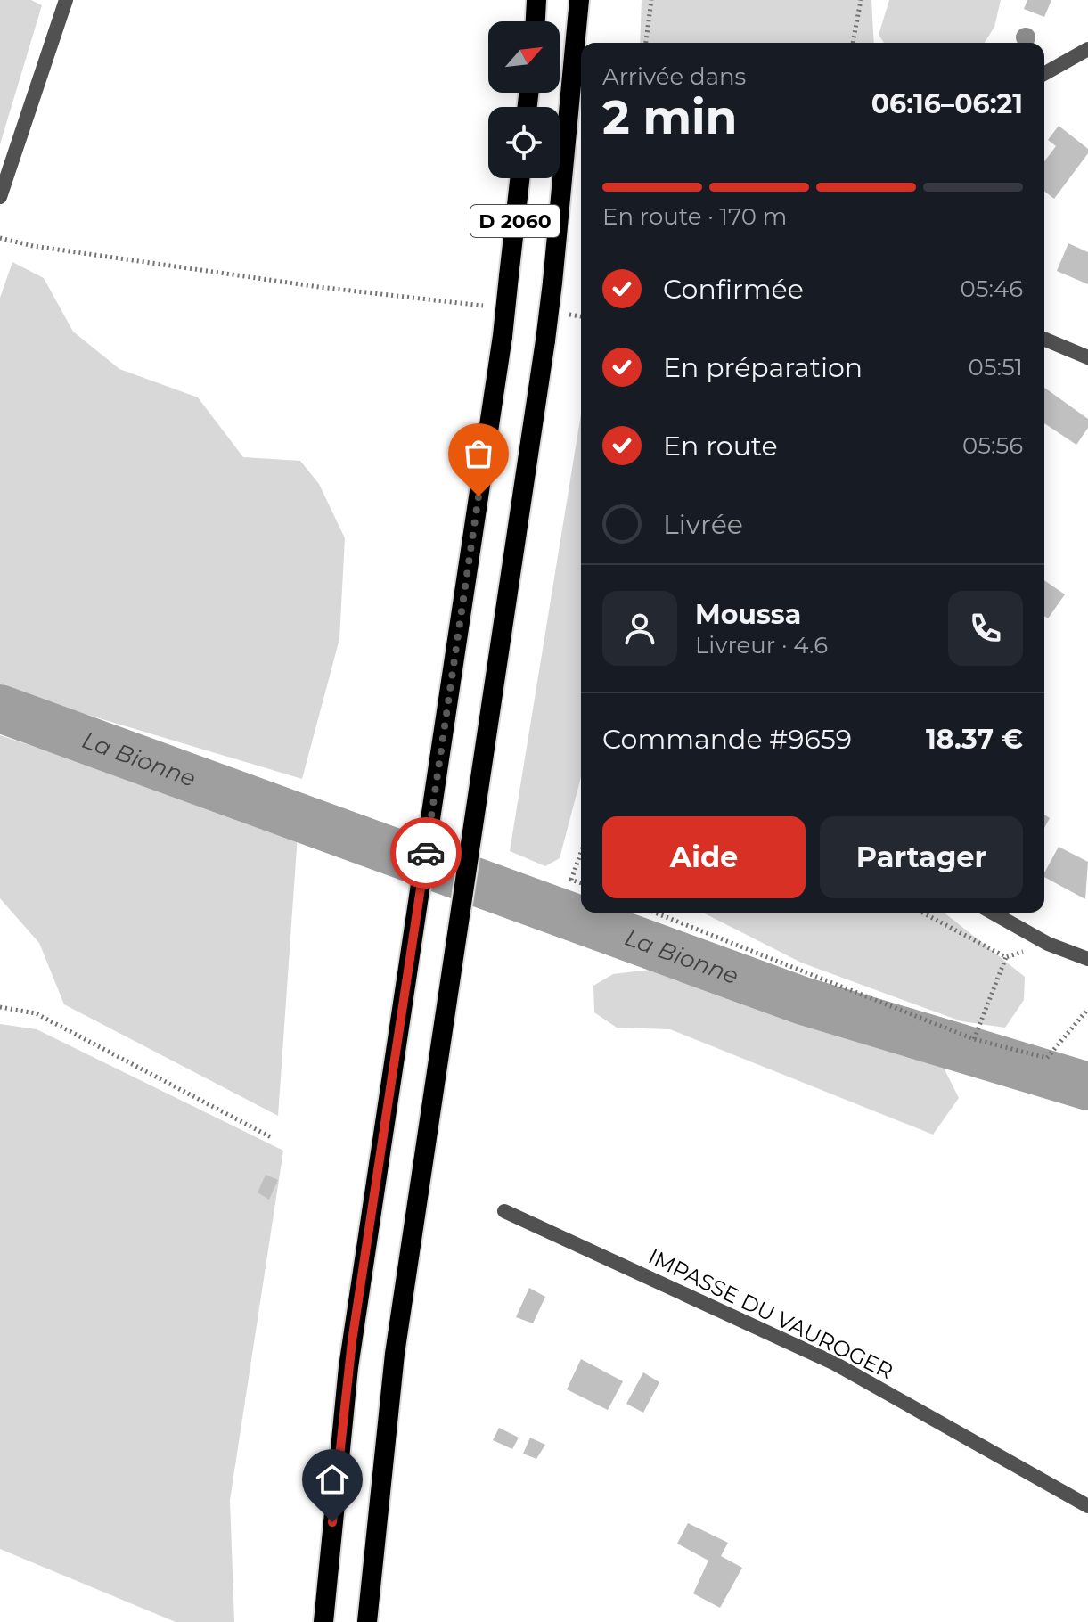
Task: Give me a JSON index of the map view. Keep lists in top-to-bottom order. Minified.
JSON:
{"streets":{"highway":["D 2060"],"street":["IMPASSE DU VAUROGER"]},"water":["La Bionne"],"north":"top right","page":{"heading":["2 min","Arrivée dans","06:16–06:21"],"panel":["Moussa","Livreur · 4.6","Commande #9659","18.37 €"],"bar":"En route · 170 m","list":[["Confirmée","05:46"],["En préparation","05:51"],["En route","05:56"],"Livrée"],"buttons":["Aide","Partager"]}}
